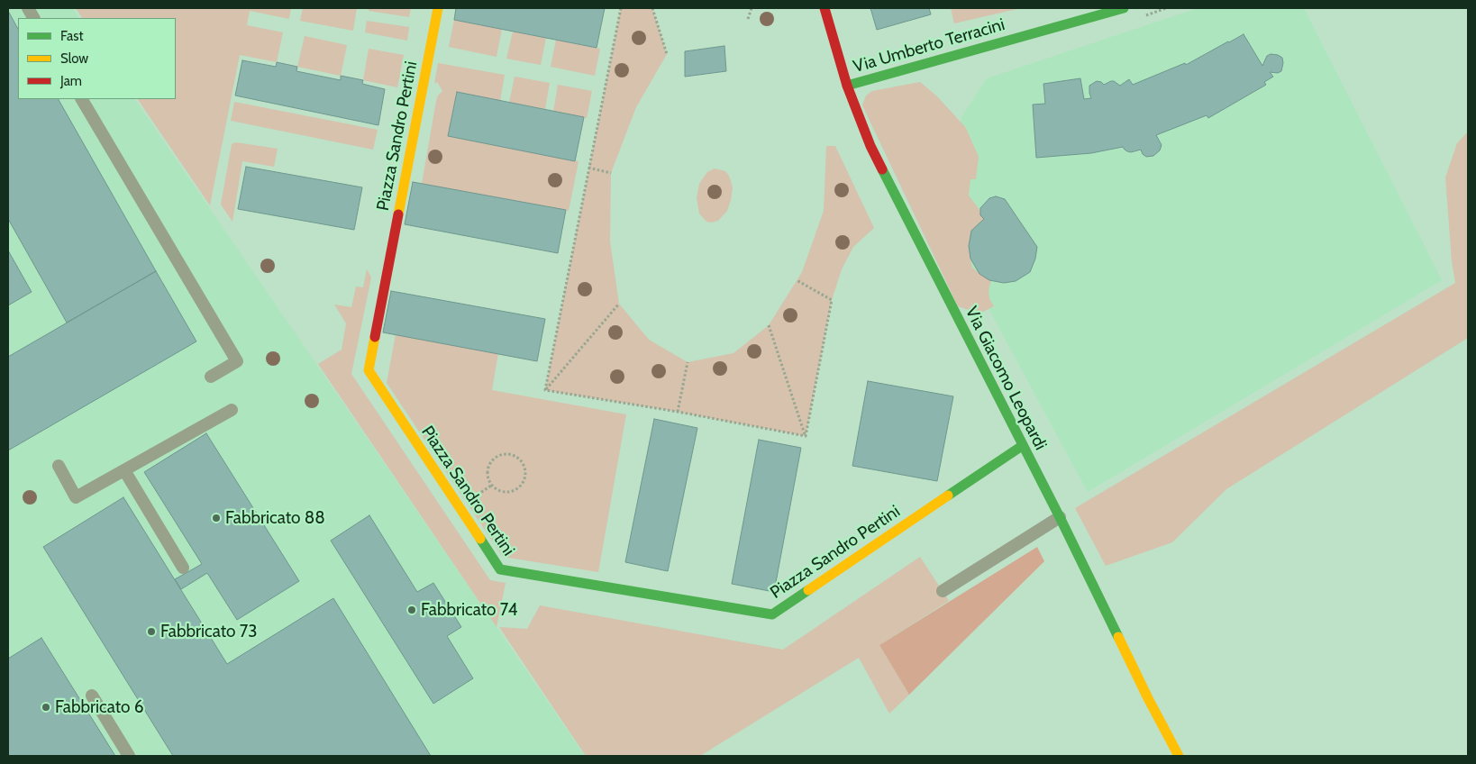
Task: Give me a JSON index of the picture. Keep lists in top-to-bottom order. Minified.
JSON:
{"streets":{"street":["Via Umberto Terracini","Piazza Sandro Pertini","Via Giacomo Leopardi"]},"crossings":[["Via Umberto Terracini","Via Giacomo Leopardi"],["Piazza Sandro Pertini","Via Giacomo Leopardi"]],"places":["Fabbricato 88","Fabbricato 74","Fabbricato 73","Fabbricato 6"],"legend":["Fast","Slow","Jam"]}
